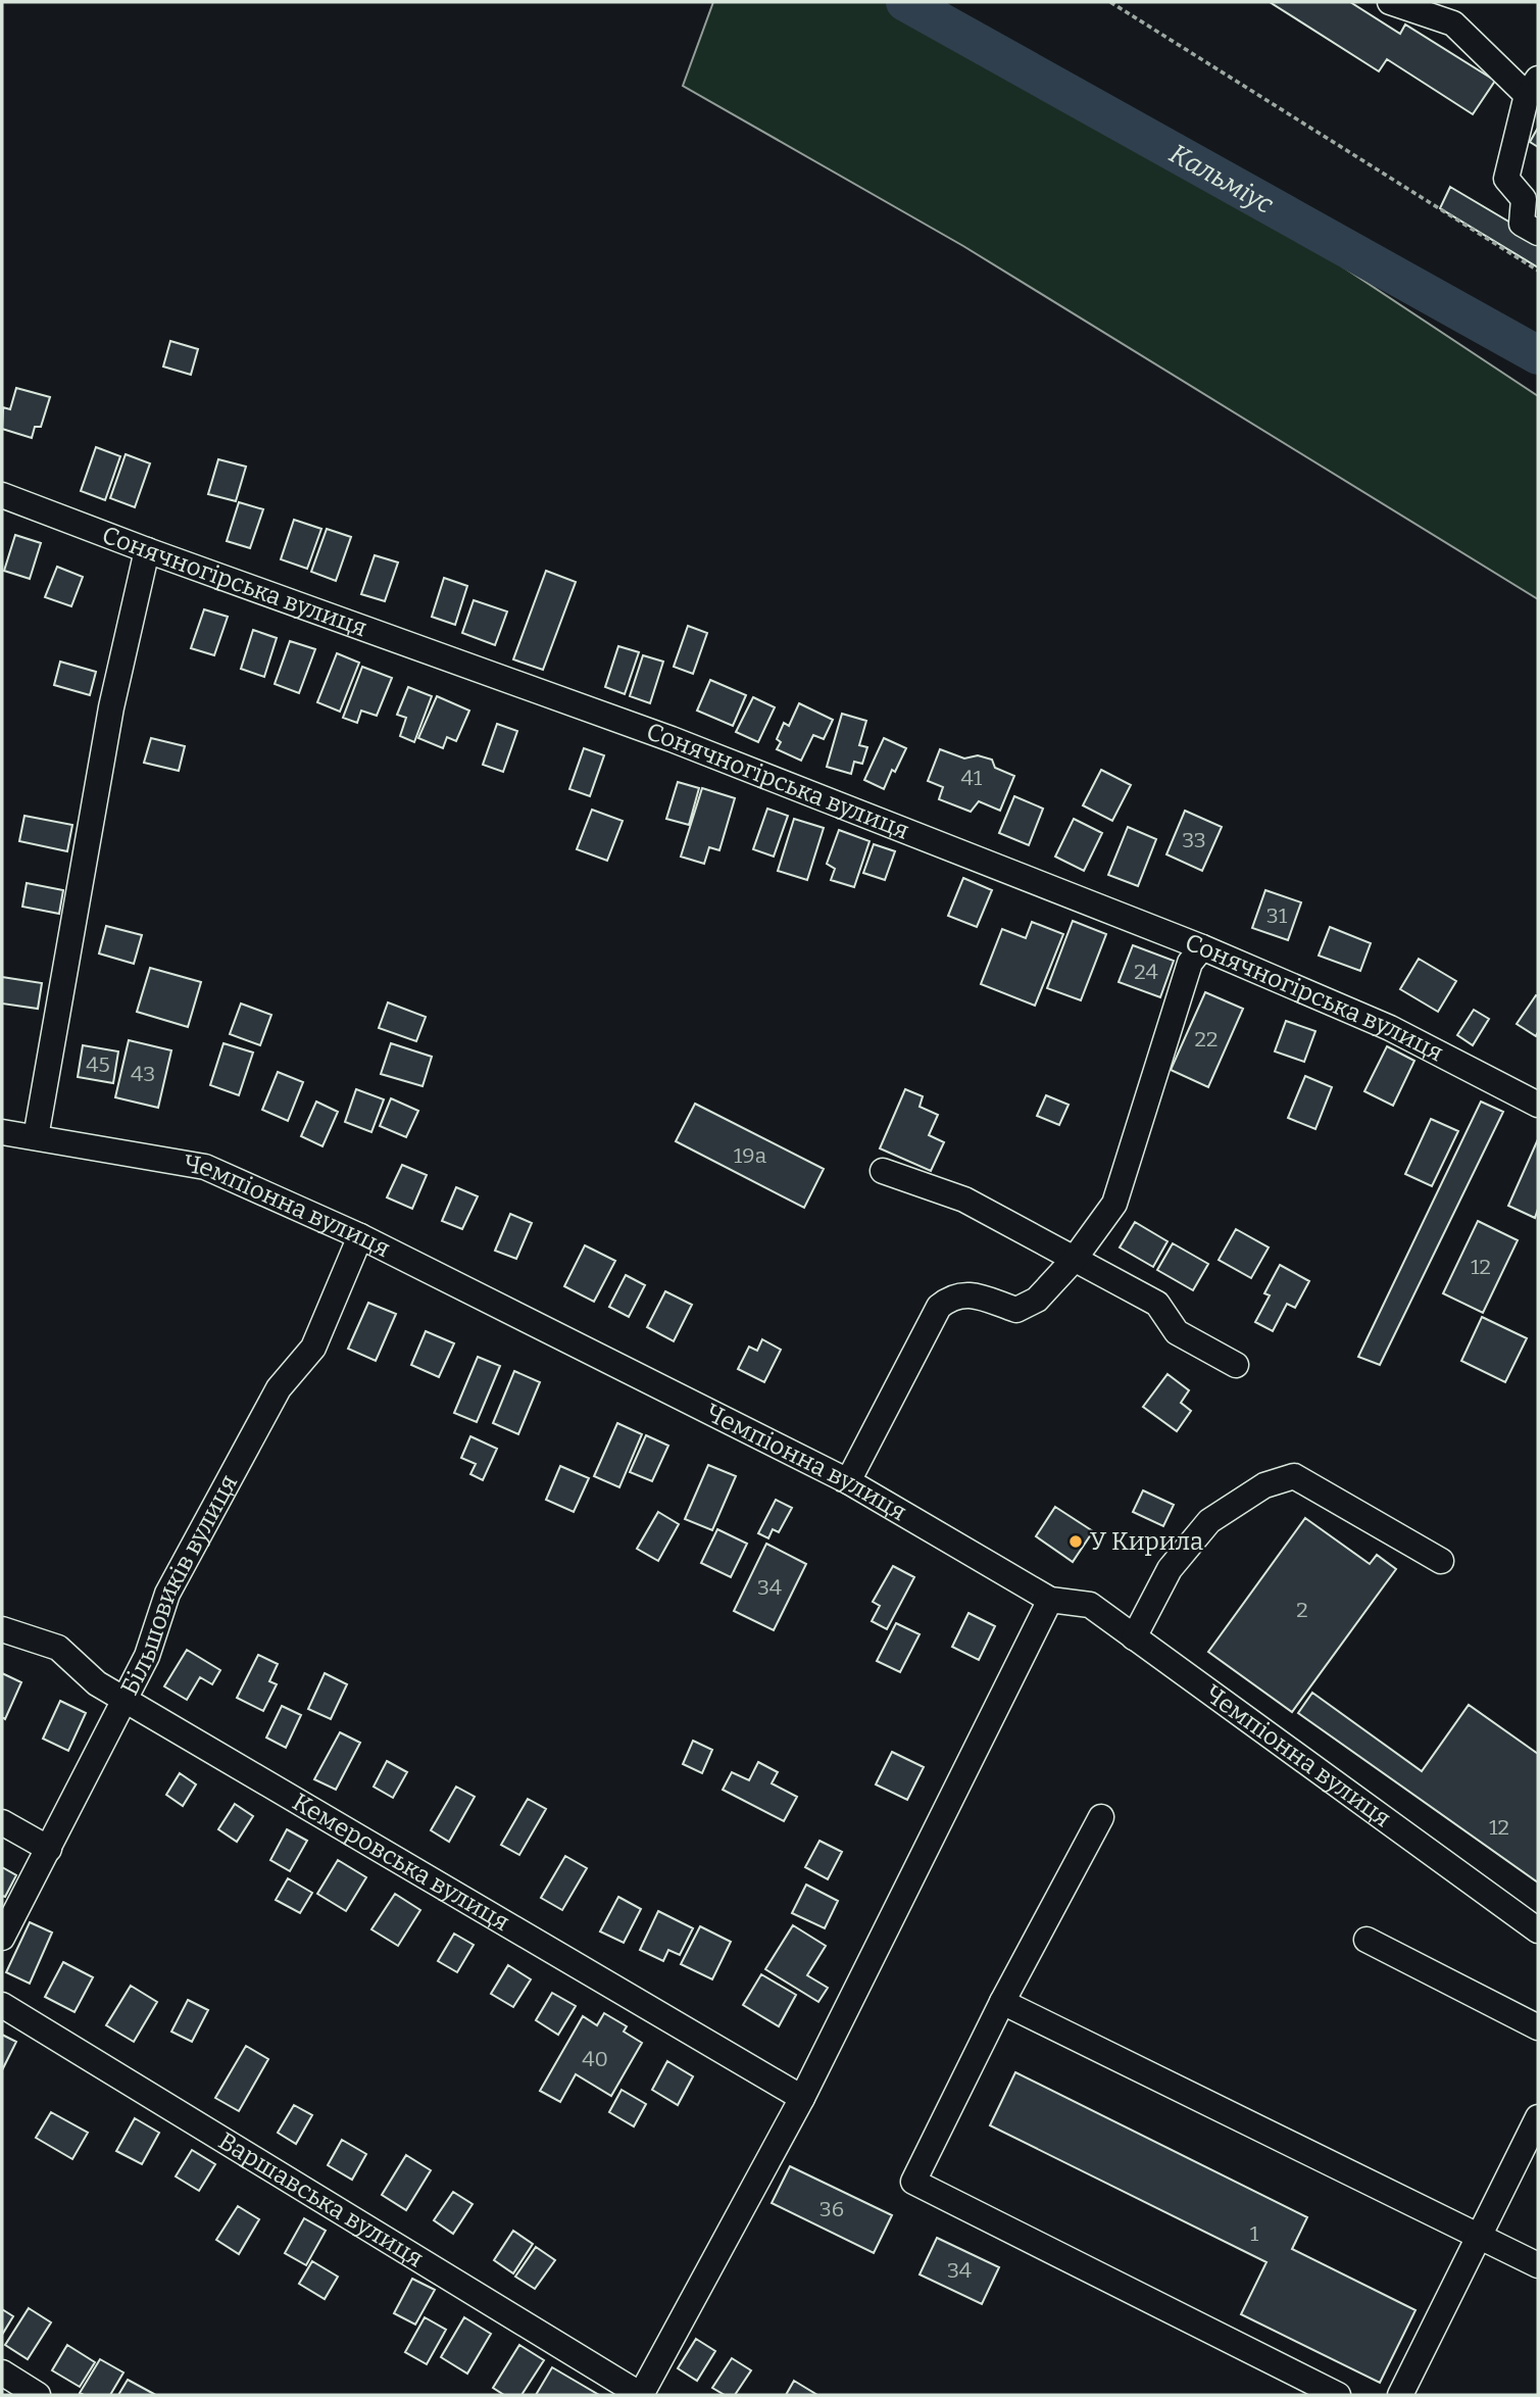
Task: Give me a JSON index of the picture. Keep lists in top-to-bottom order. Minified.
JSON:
{"streets":{"street":["Сонячногірська вулиця","Чемпіонна вулиця","Більшовиків вулиця","Кемеровська вулиця","Варшавська вулиця"]},"crossings":[["Чемпіонна вулиця","Більшовиків вулиця"],["Більшовиків вулиця","Кемеровська вулиця"]],"water":["Кальміус"],"places":["У Кирила"],"house_numbers":["41","33","31","24","22","45","43","19а","12","34","2","12","40","36","1","34"]}
